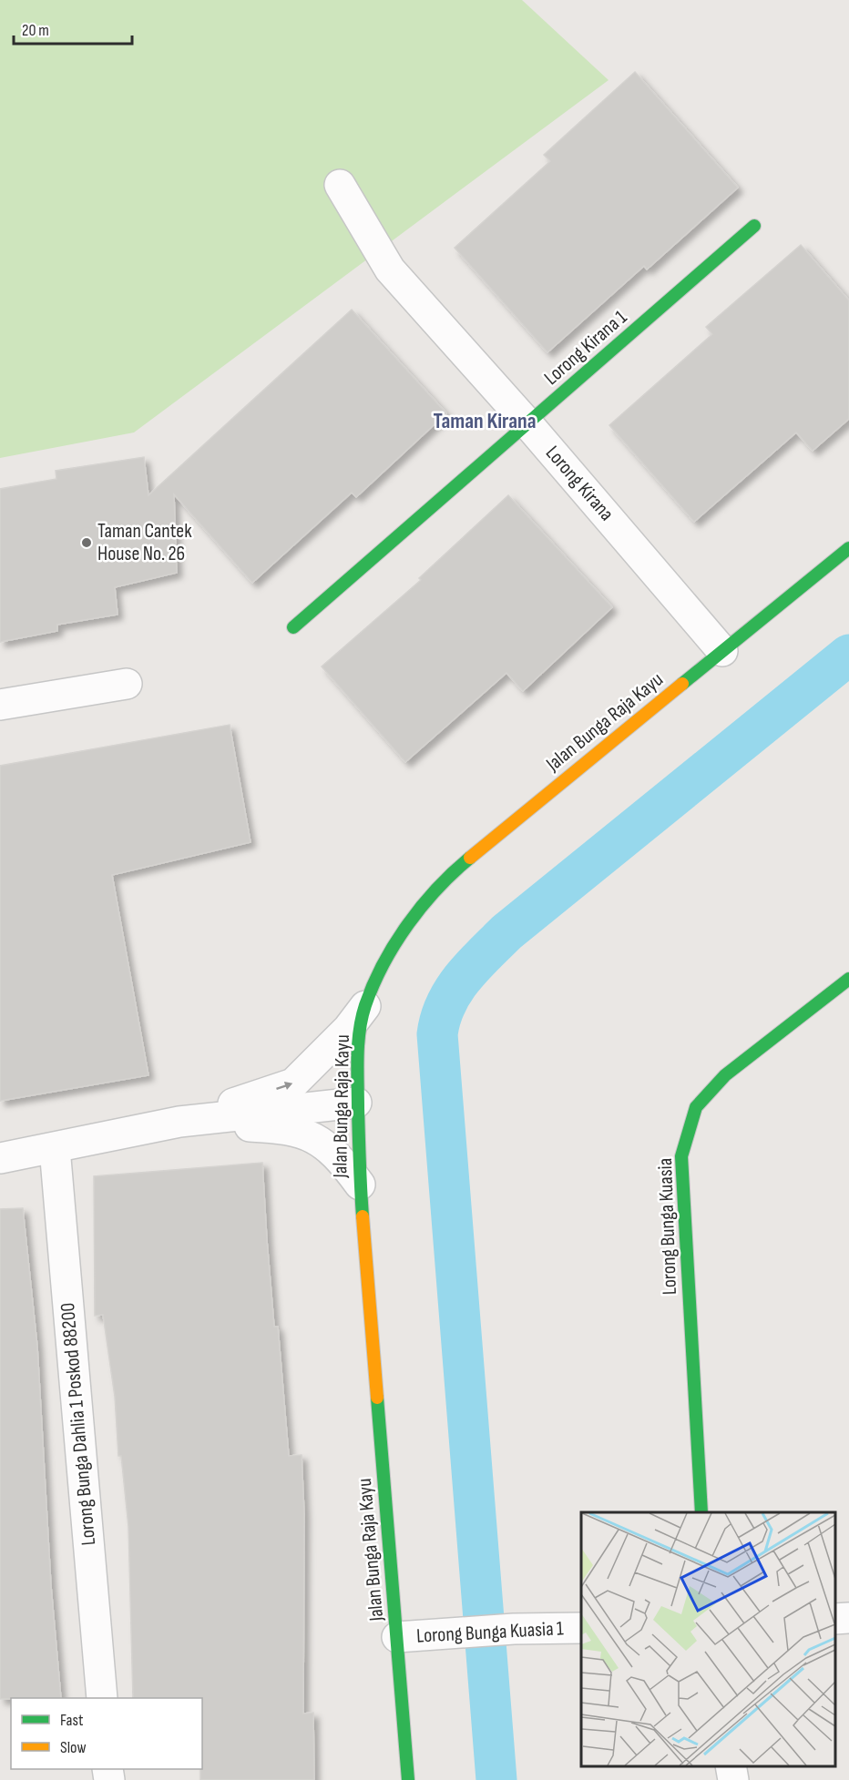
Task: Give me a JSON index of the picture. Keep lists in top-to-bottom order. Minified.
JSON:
{"streets":{"street":["Lorong Kirana 1","Lorong Kirana","Jalan Bunga Raja Kayu","Lorong Bunga Kuasia","Lorong Bunga Dahlia 1 Poskod 88200","Lorong Bunga Kuasia 1"]},"crossings":[["Lorong Kirana 1","Lorong Kirana"],["Lorong Kirana","Jalan Bunga Raja Kayu"],["Jalan Bunga Raja Kayu","Lorong Bunga Kuasia 1"]],"districts":["Taman Kirana"],"places":["Taman Cantek House No. 26"],"legend":["Fast","Slow"],"scale_bar":"20 m"}
